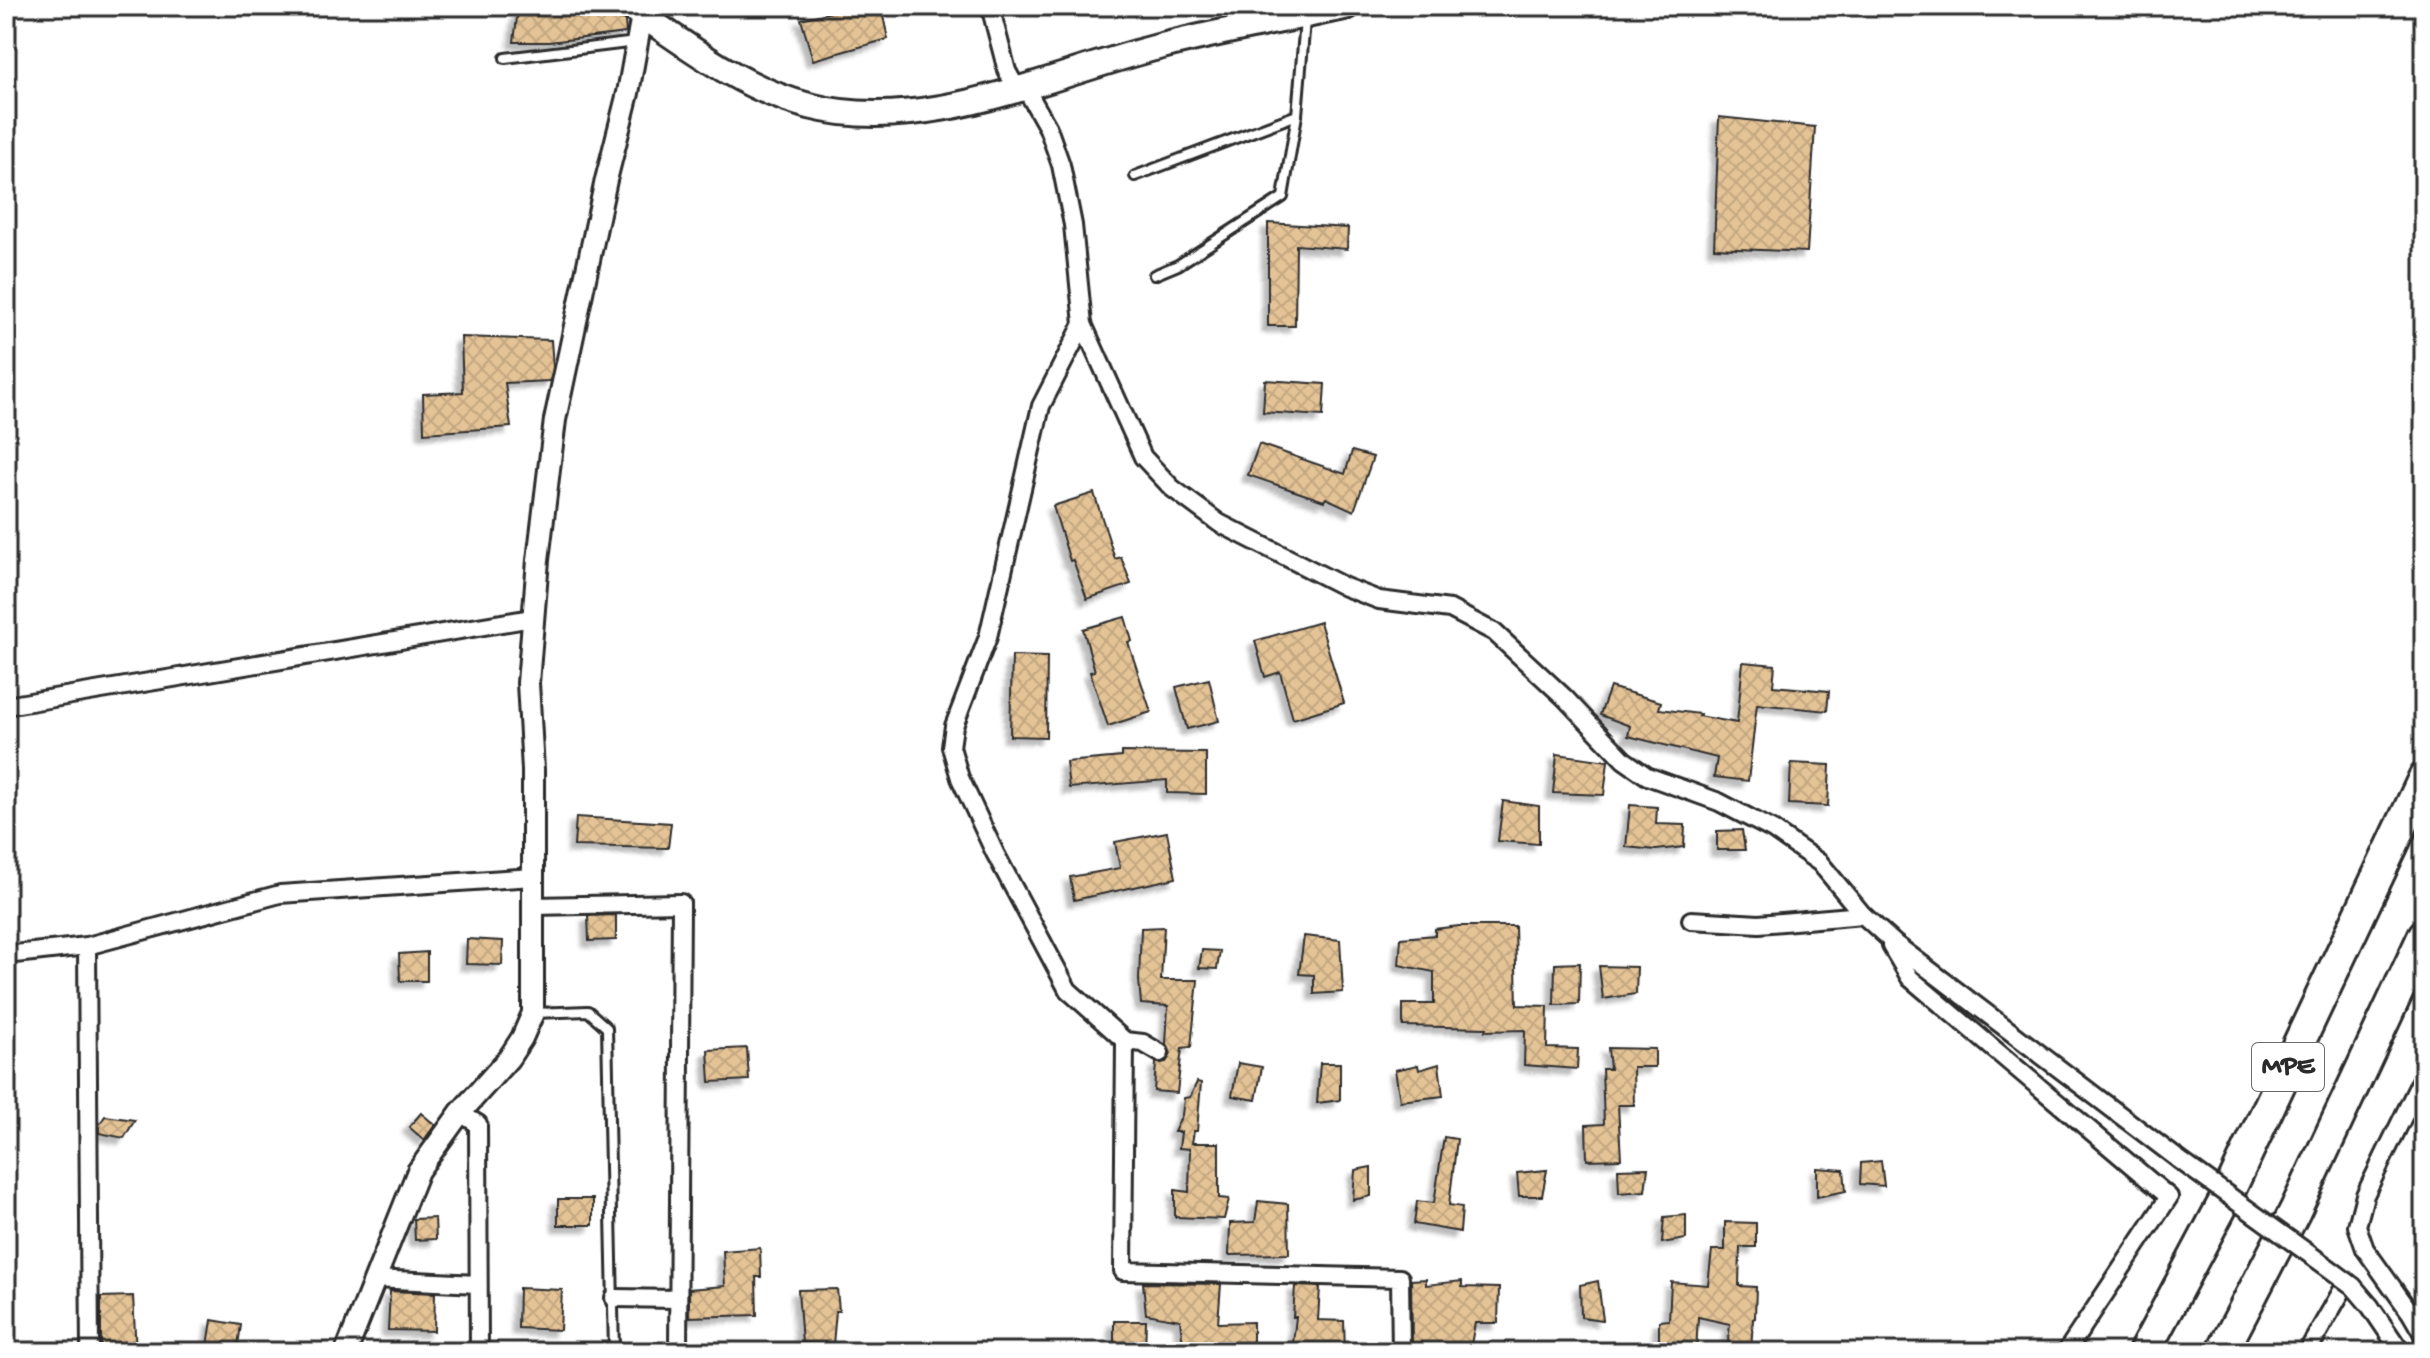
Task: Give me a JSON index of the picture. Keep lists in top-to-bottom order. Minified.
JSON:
{"streets":{"highway":["MPE"]}}
